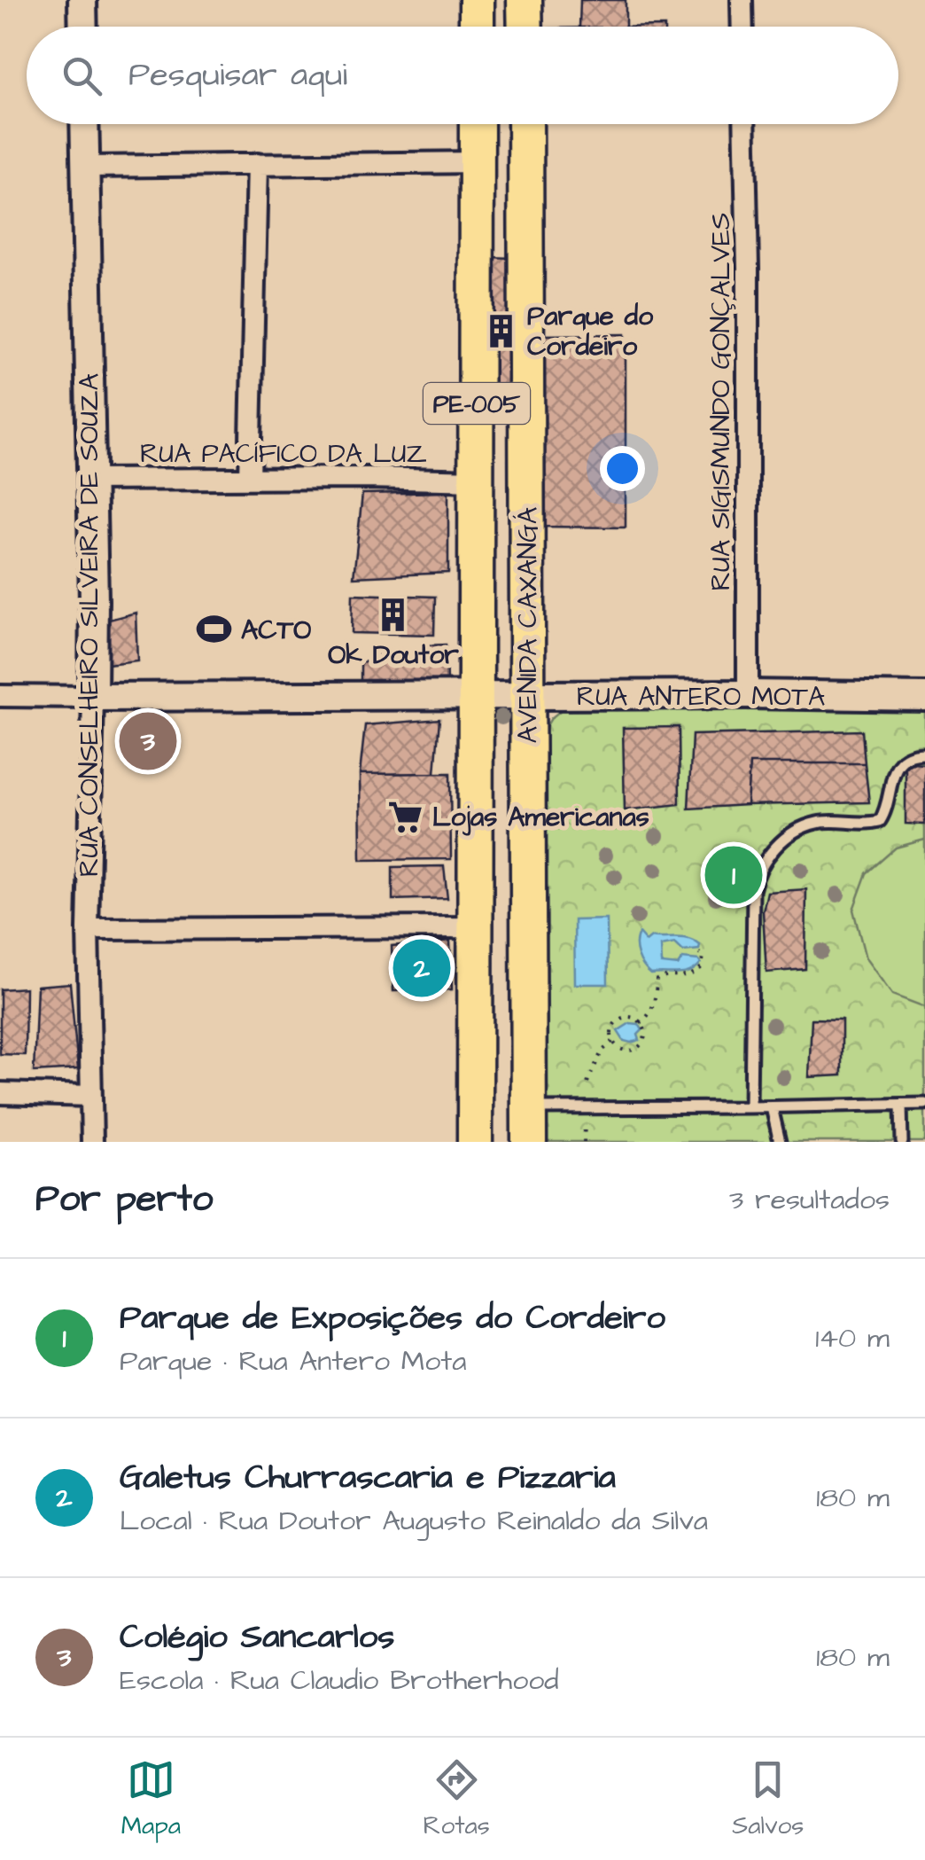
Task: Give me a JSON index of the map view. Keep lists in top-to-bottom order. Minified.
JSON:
{"streets":{"main road":["PE-005","AVENIDA CAXANGÁ"],"street":["RUA SIGISMUNDO GONÇALVES","RUA PACÍFICO DA LUZ","RUA CONSELHEIRO SILVEIRA DE SOUZA","RUA ANTERO MOTA"]},"crossings":[["RUA SIGISMUNDO GONÇALVES","RUA ANTERO MOTA"],["RUA PACÍFICO DA LUZ","RUA CONSELHEIRO SILVEIRA DE SOUZA"],["RUA PACÍFICO DA LUZ","AVENIDA CAXANGÁ"],["RUA CONSELHEIRO SILVEIRA DE SOUZA","RUA ANTERO MOTA"],["AVENIDA CAXANGÁ","RUA ANTERO MOTA"]],"places":{"building":["Parque do Cordeiro","Ok Doutor"],"sports":["ACTO"],"supermarket":["Lojas Americanas"]},"page":{"search":"Pesquisar aqui","pins":["3","1","2"],"heading":["Por perto","3 resultados"],"list":[{"mark":"1","name":"Parque de Exposições do Cordeiro","note":"Parque · Rua Antero Mota","value":"140 m"},{"mark":"2","name":"Galetus Churrascaria e Pizzaria","note":"Local · Rua Doutor Augusto Reinaldo da Silva","value":"180 m"},{"mark":"3","name":"Colégio Sancarlos","note":"Escola · Rua Claudio Brotherhood","value":"180 m"}],"nav":["Mapa","Rotas","Salvos"]}}
